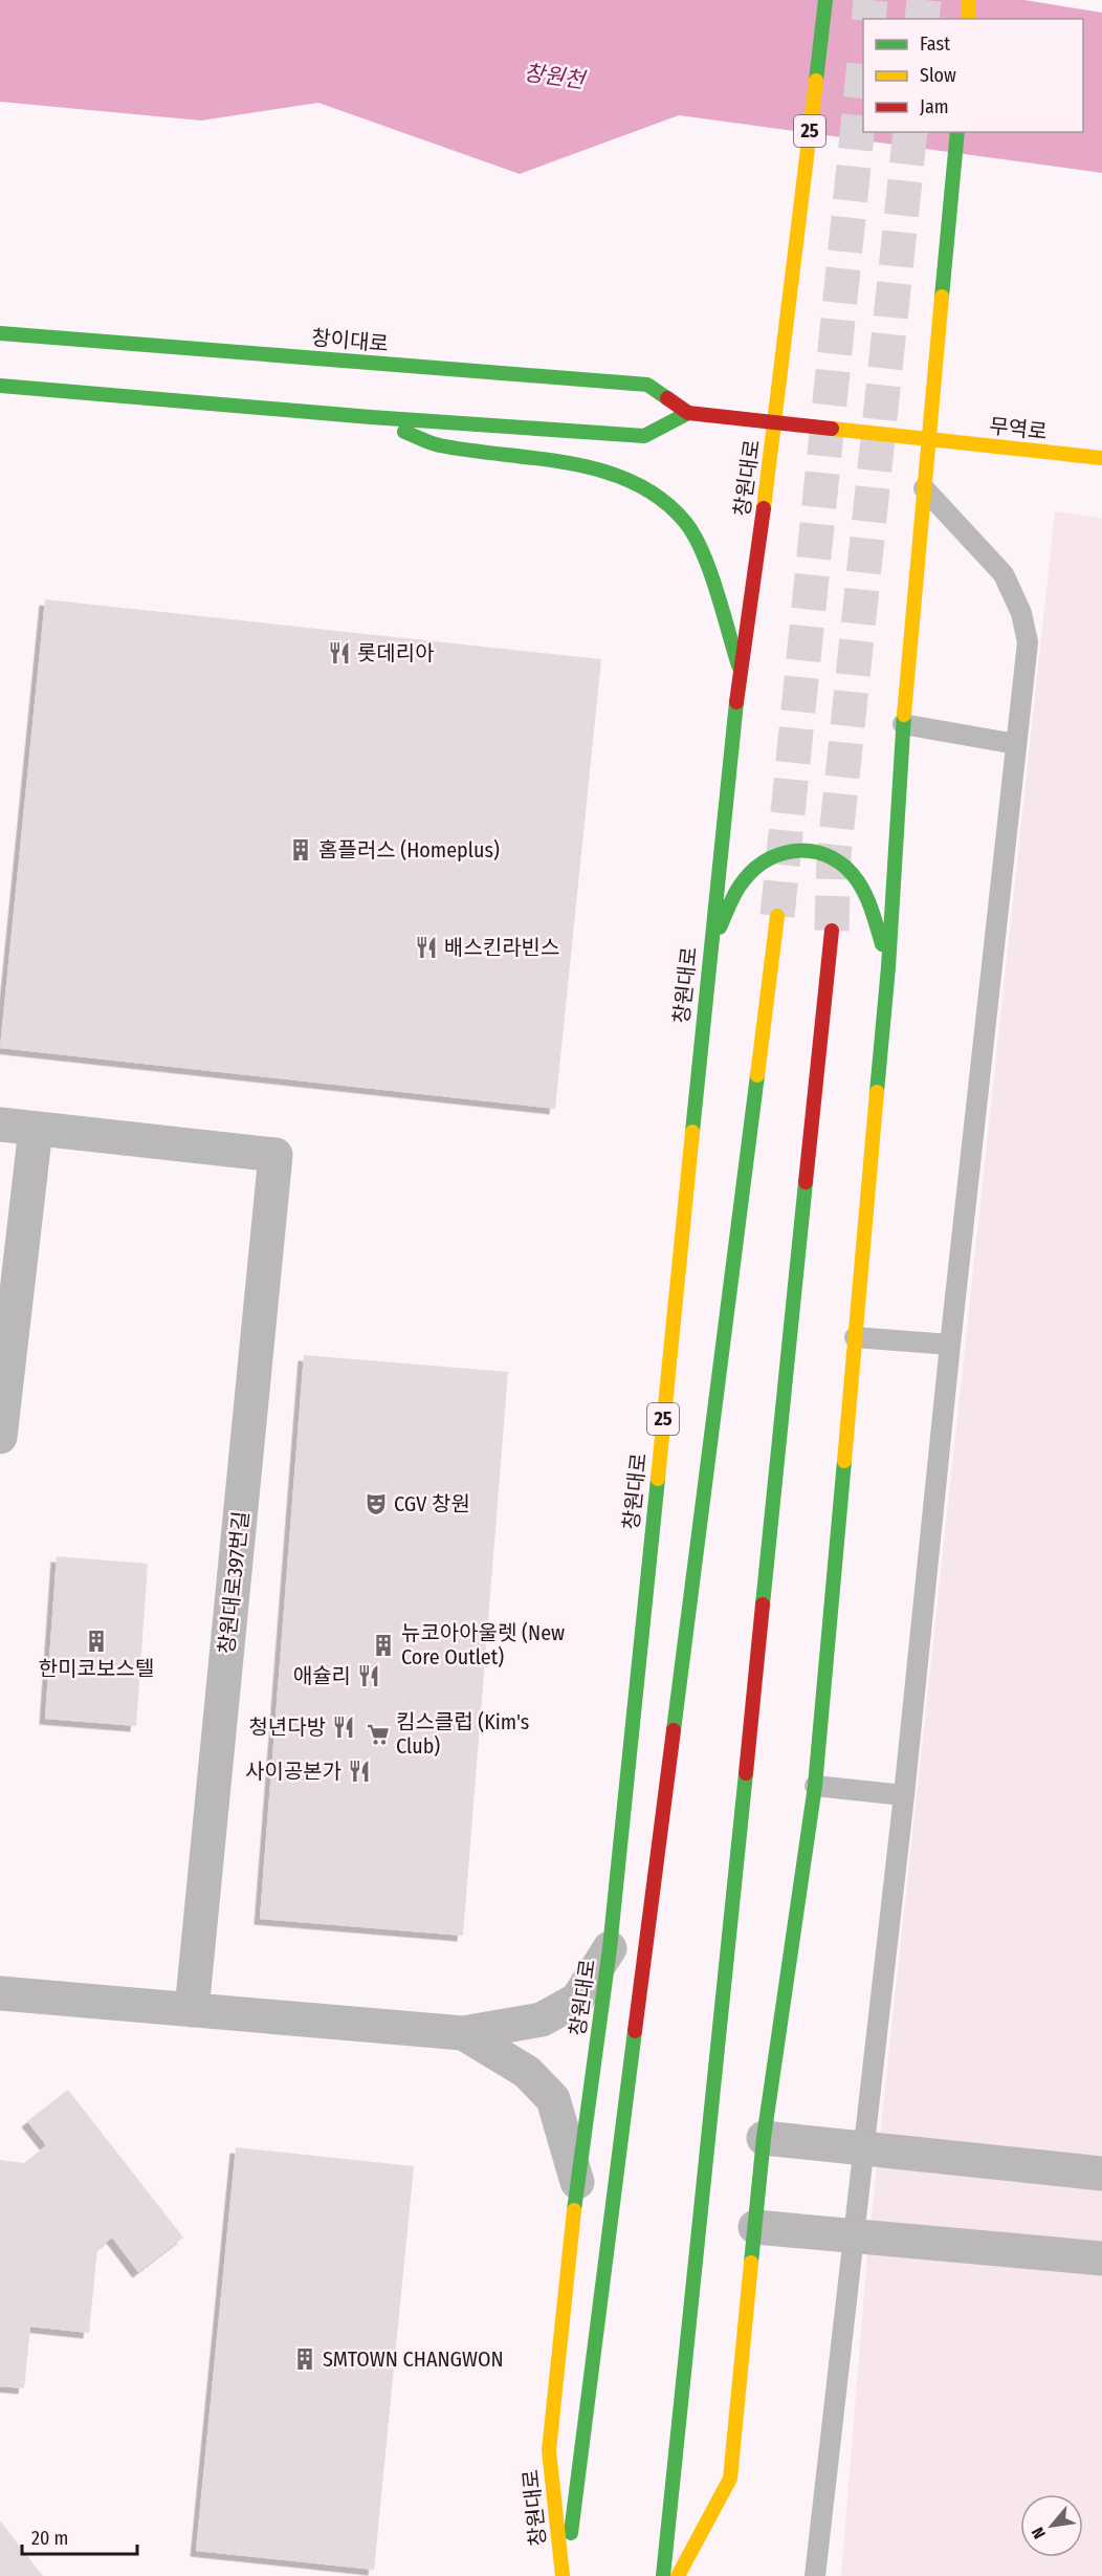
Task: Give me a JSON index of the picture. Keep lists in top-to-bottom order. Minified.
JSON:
{"streets":{"main road":["25","창이대로","무역로","창원대로"],"street":["창원대로397번길"]},"crossings":[["창이대로","무역로"],["창이대로","창원대로"],["무역로","창원대로"]],"water":["창원천"],"places":{"restaurant":["롯데리아","배스킨라빈스","애슐리","청년다방","사이공본가"],"building":["홈플러스 (Homeplus)","한미코보스텔","뉴코아아울렛 (New Core Outlet)","SMTOWN CHANGWON"],"theatre":["CGV 창원"],"supermarket":["킴스클럽 (Kim's Club)"]},"legend":["Fast","Slow","Jam"],"scale_bar":"20 m","north":"bottom left"}
